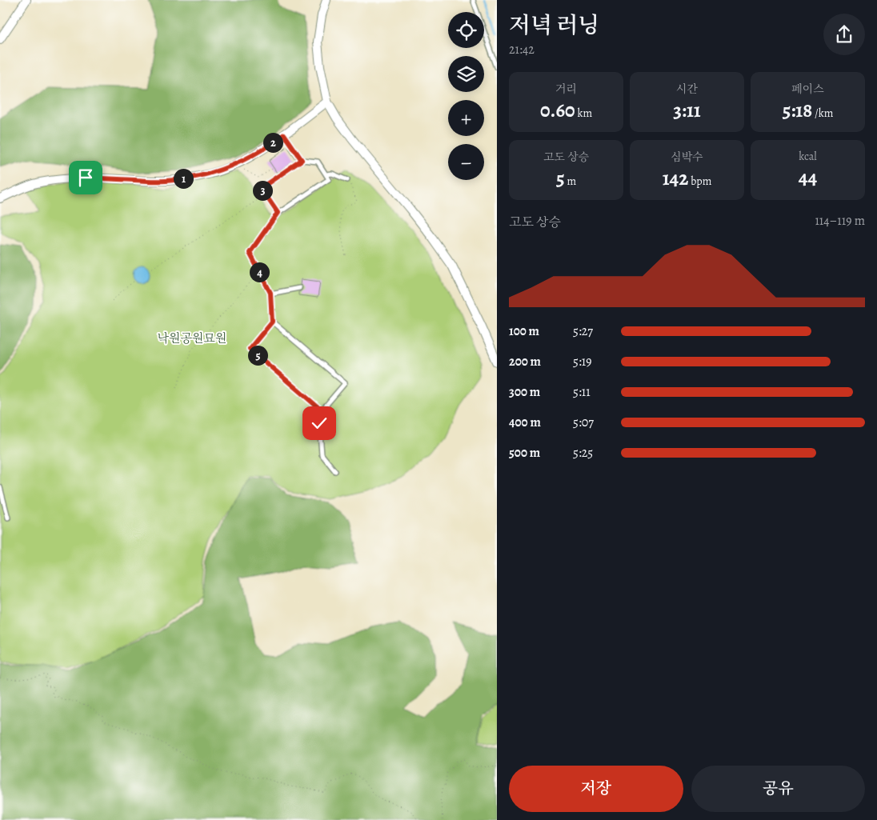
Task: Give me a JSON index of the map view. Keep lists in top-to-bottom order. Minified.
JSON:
{"parks":["낙원공원묘원"],"page":{"heading":["저녁 러닝","21:42"],"map_buttons":["+","−"],"stats":[["거리","0.60 km"],["시간","3:11"],["페이스","5:18 /km"],["고도 상승","5 m"],["심박수","142 bpm"],["kcal","44"]],"pins":["2","1","3","4","5"],"chart":["고도 상승","114–119 m"],"list":[{"name":"100 m","note":"5:27"},{"name":"200 m","note":"5:19"},{"name":"300 m","note":"5:11"},{"name":"400 m","note":"5:07"},{"name":"500 m","note":"5:25"}],"buttons":["저장","공유"]}}
